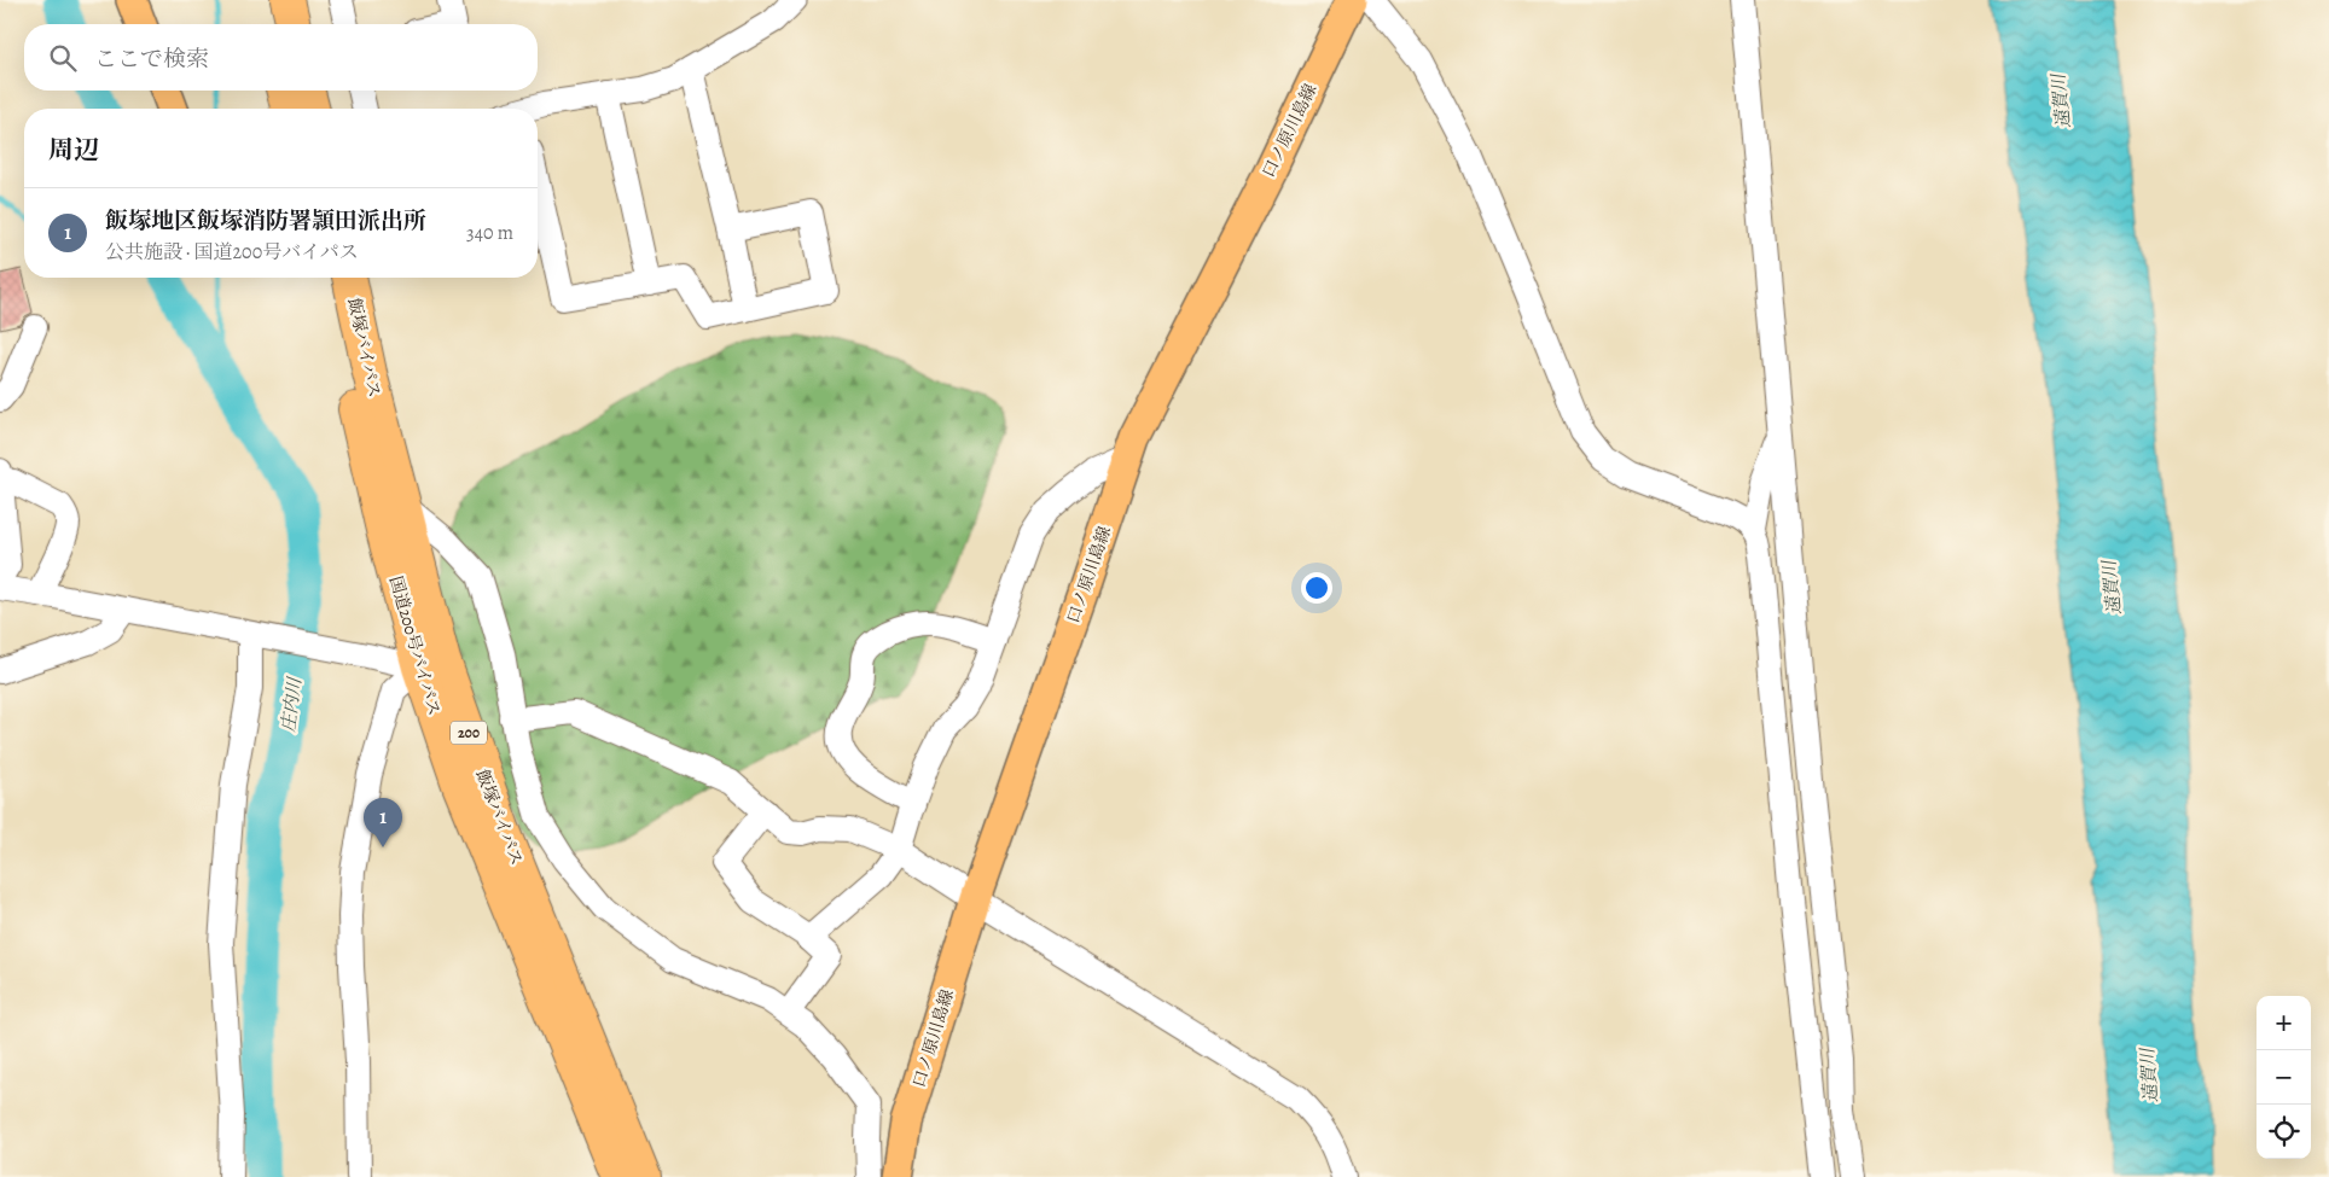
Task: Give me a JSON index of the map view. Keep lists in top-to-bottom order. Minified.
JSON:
{"streets":{"highway":["飯塚バイパス","国道200号バイパス","200"],"main road":["口ノ原川島線"]},"crossings":[["飯塚バイパス","国道200号バイパス"]],"water":["遠賀川","庄内川"],"page":{"search":"ここで検索","heading":"周辺","list":[{"mark":"1","name":"飯塚地区飯塚消防署頴田派出所","note":"公共施設 · 国道200号バイパス","value":"340 m"}],"pins":"1","map_buttons":["+","−"]}}
